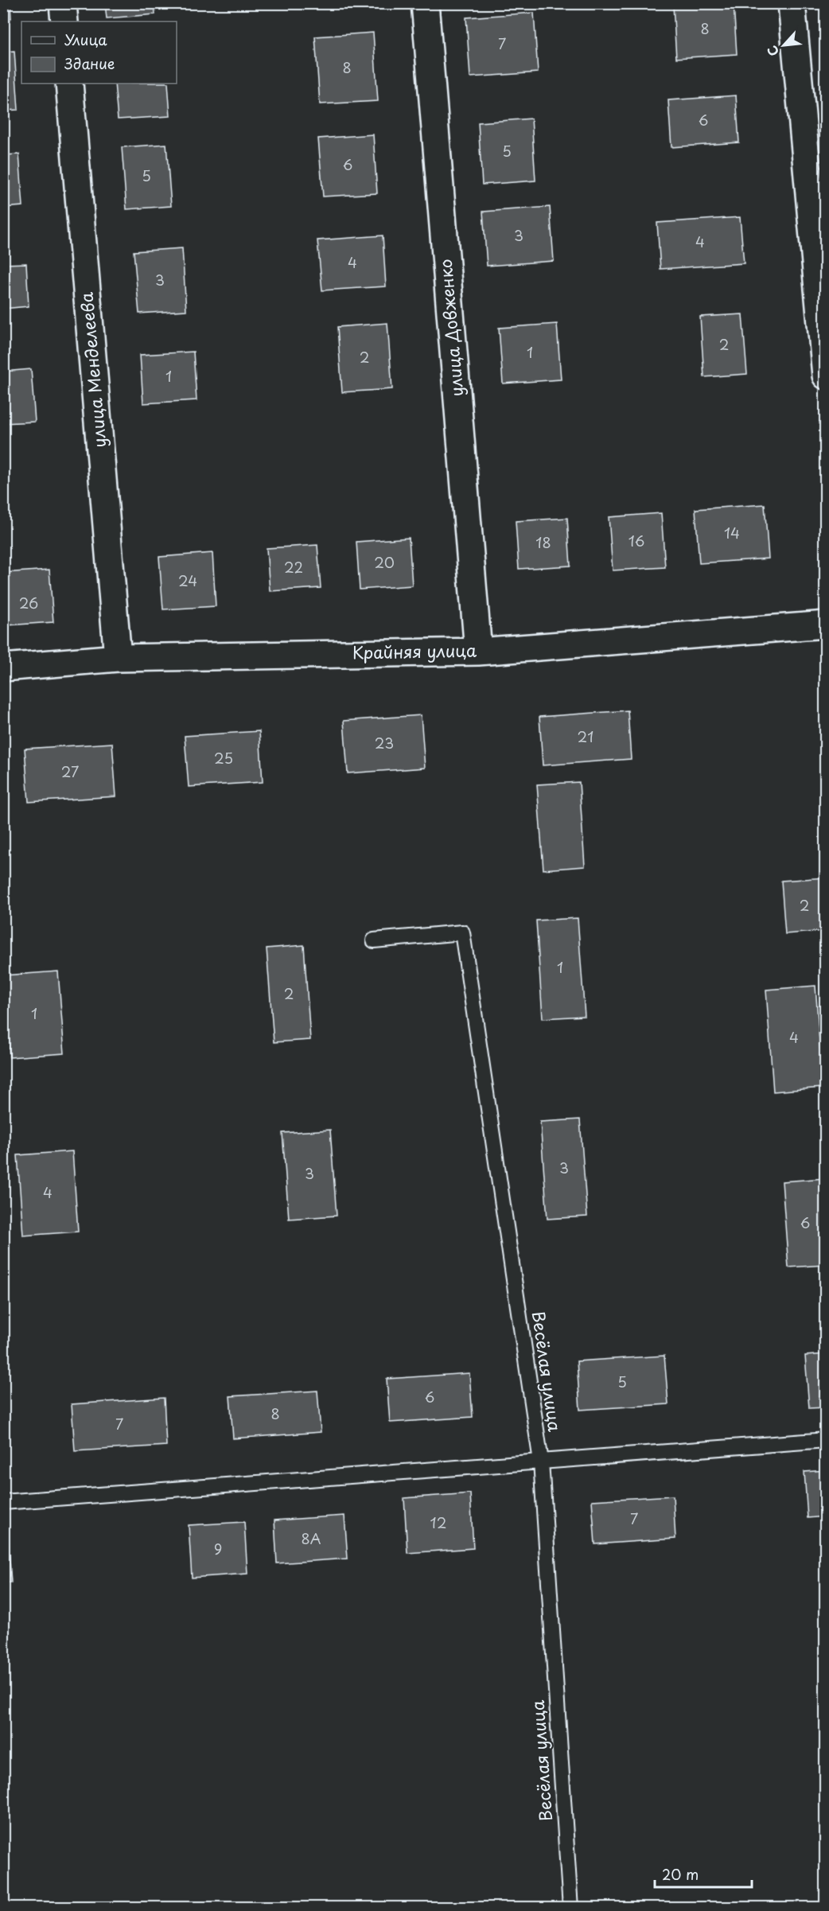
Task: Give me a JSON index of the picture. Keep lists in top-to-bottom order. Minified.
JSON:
{"streets":{"street":["улица Довженко","улица Менделеева","Крайняя улица"],"lane":["Весёлая улица"]},"crossings":[["улица Довженко","Крайняя улица"],["улица Менделеева","Крайняя улица"]],"house_numbers":["8","7","8","6","5","6","5","3","4","4","3","2","1","2","1","14","16","18","20","22","24","26","21","23","25","27","2","1","2","1","4","3","3","4","6","5","6","8","7","7","12","8А","9"],"legend":["Улица","Здание"],"scale_bar":"20 m","north":"bottom left"}
